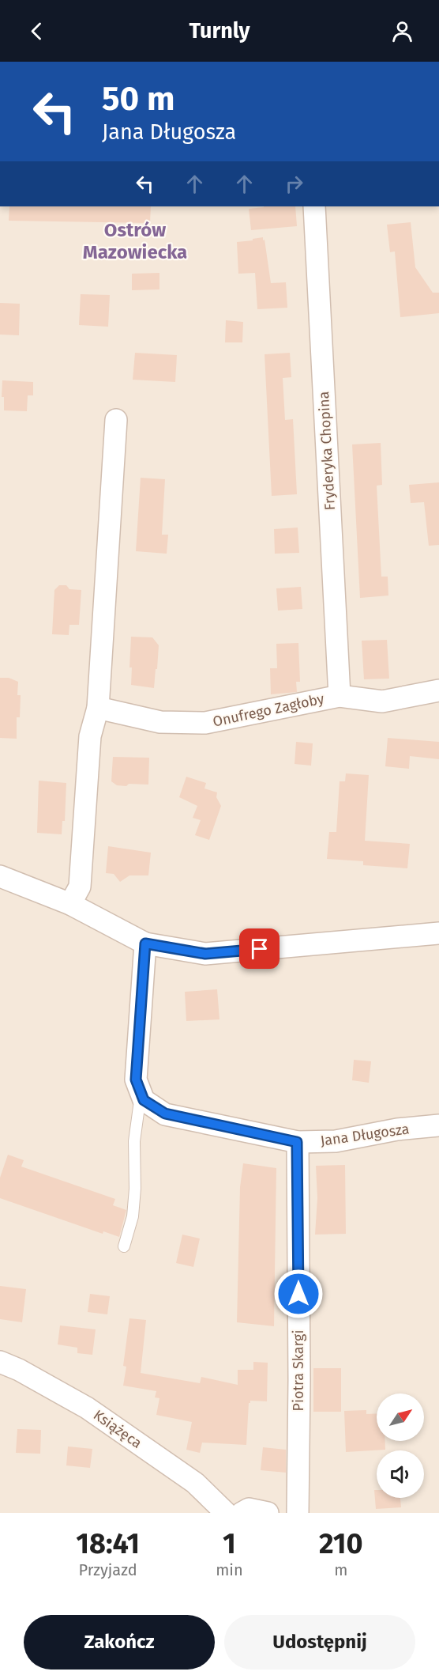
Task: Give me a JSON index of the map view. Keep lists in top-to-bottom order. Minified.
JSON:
{"streets":{"street":["Fryderyka Chopina","Onufrego Zagłoby","Jana Długosza","Piotra Skargi","Książęca"]},"crossings":[["Fryderyka Chopina","Onufrego Zagłoby"],["Jana Długosza","Piotra Skargi"]],"districts":["Ostrów Mazowiecka"],"north":"top right","page":{"header":"Turnly","turn":["50 m","Jana Długosza"],"eta":["18:41","Przyjazd","1","min","210","m"],"buttons":["Zakończ","Udostępnij"]}}
